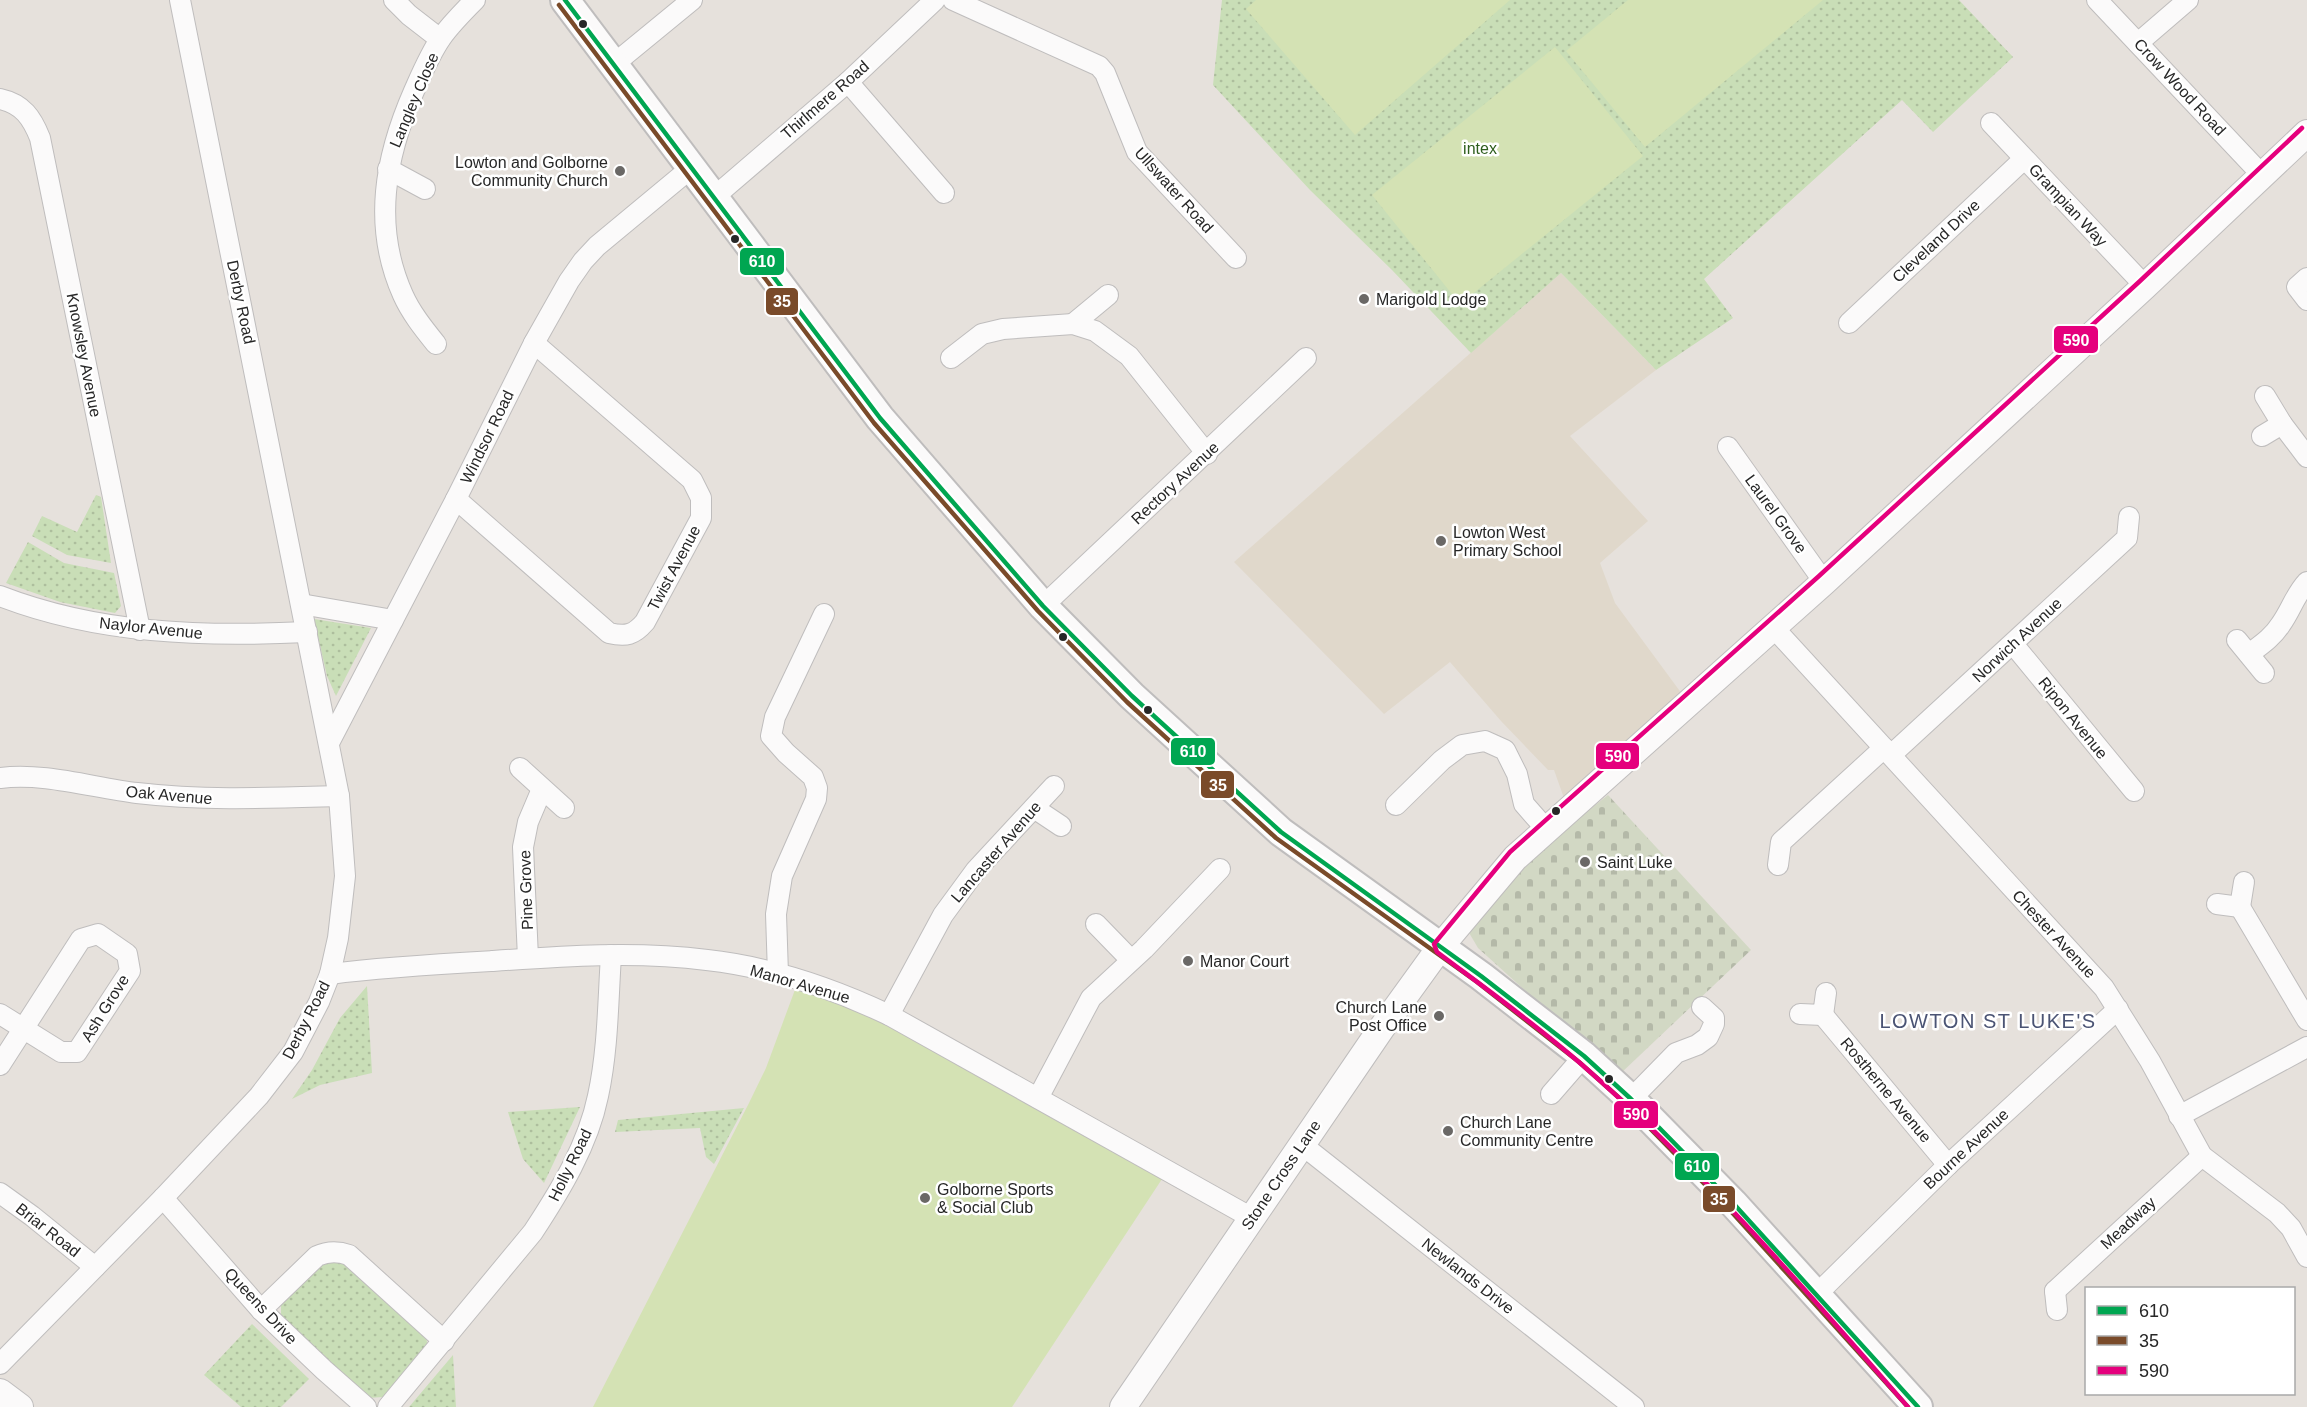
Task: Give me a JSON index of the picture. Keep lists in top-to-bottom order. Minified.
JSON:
{"streets":{"street":["Crow Wood Road","Langley Close","Thirlmere Road","Ullswater Road","Grampian Way","Cleveland Drive","Derby Road","Knowsley Avenue","Windsor Road","Rectory Avenue","Laurel Grove","Twist Avenue","Naylor Avenue","Norwich Avenue","Ripon Avenue","Oak Avenue","Lancaster Avenue","Pine Grove","Chester Avenue","Manor Avenue","Ash Grove","Rostherne Avenue","Bourne Avenue","Holly Road","Stone Cross Lane","Meadway","Briar Road","Newlands Drive","Queens Drive"]},"crossings":[["Crow Wood Road","Stone Cross Lane"],["Grampian Way","Cleveland Drive"],["Grampian Way","Stone Cross Lane"],["Derby Road","Windsor Road"],["Derby Road","Naylor Avenue"],["Derby Road","Oak Avenue"],["Derby Road","Manor Avenue"],["Derby Road","Briar Road"],["Derby Road","Queens Drive"],["Knowsley Avenue","Naylor Avenue"],["Windsor Road","Twist Avenue"],["Laurel Grove","Stone Cross Lane"],["Norwich Avenue","Ripon Avenue"],["Norwich Avenue","Chester Avenue"],["Lancaster Avenue","Manor Avenue"],["Pine Grove","Manor Avenue"],["Chester Avenue","Bourne Avenue"],["Chester Avenue","Stone Cross Lane"],["Chester Avenue","Meadway"],["Manor Avenue","Holly Road"],["Manor Avenue","Stone Cross Lane"],["Rostherne Avenue","Bourne Avenue"],["Stone Cross Lane","Newlands Drive"]],"districts":["LOWTON ST LUKE'S"],"parks":["intex"],"places":["Lowton and Golborne Community Church","Marigold Lodge","Lowton West Primary School","Saint Luke","Manor Court","Church Lane Post Office","Church Lane Community Centre","Golborne Sports & Social Club"],"lines":["transit line 610","transit line 35","transit line 590"],"legend":["610","35","590"]}
